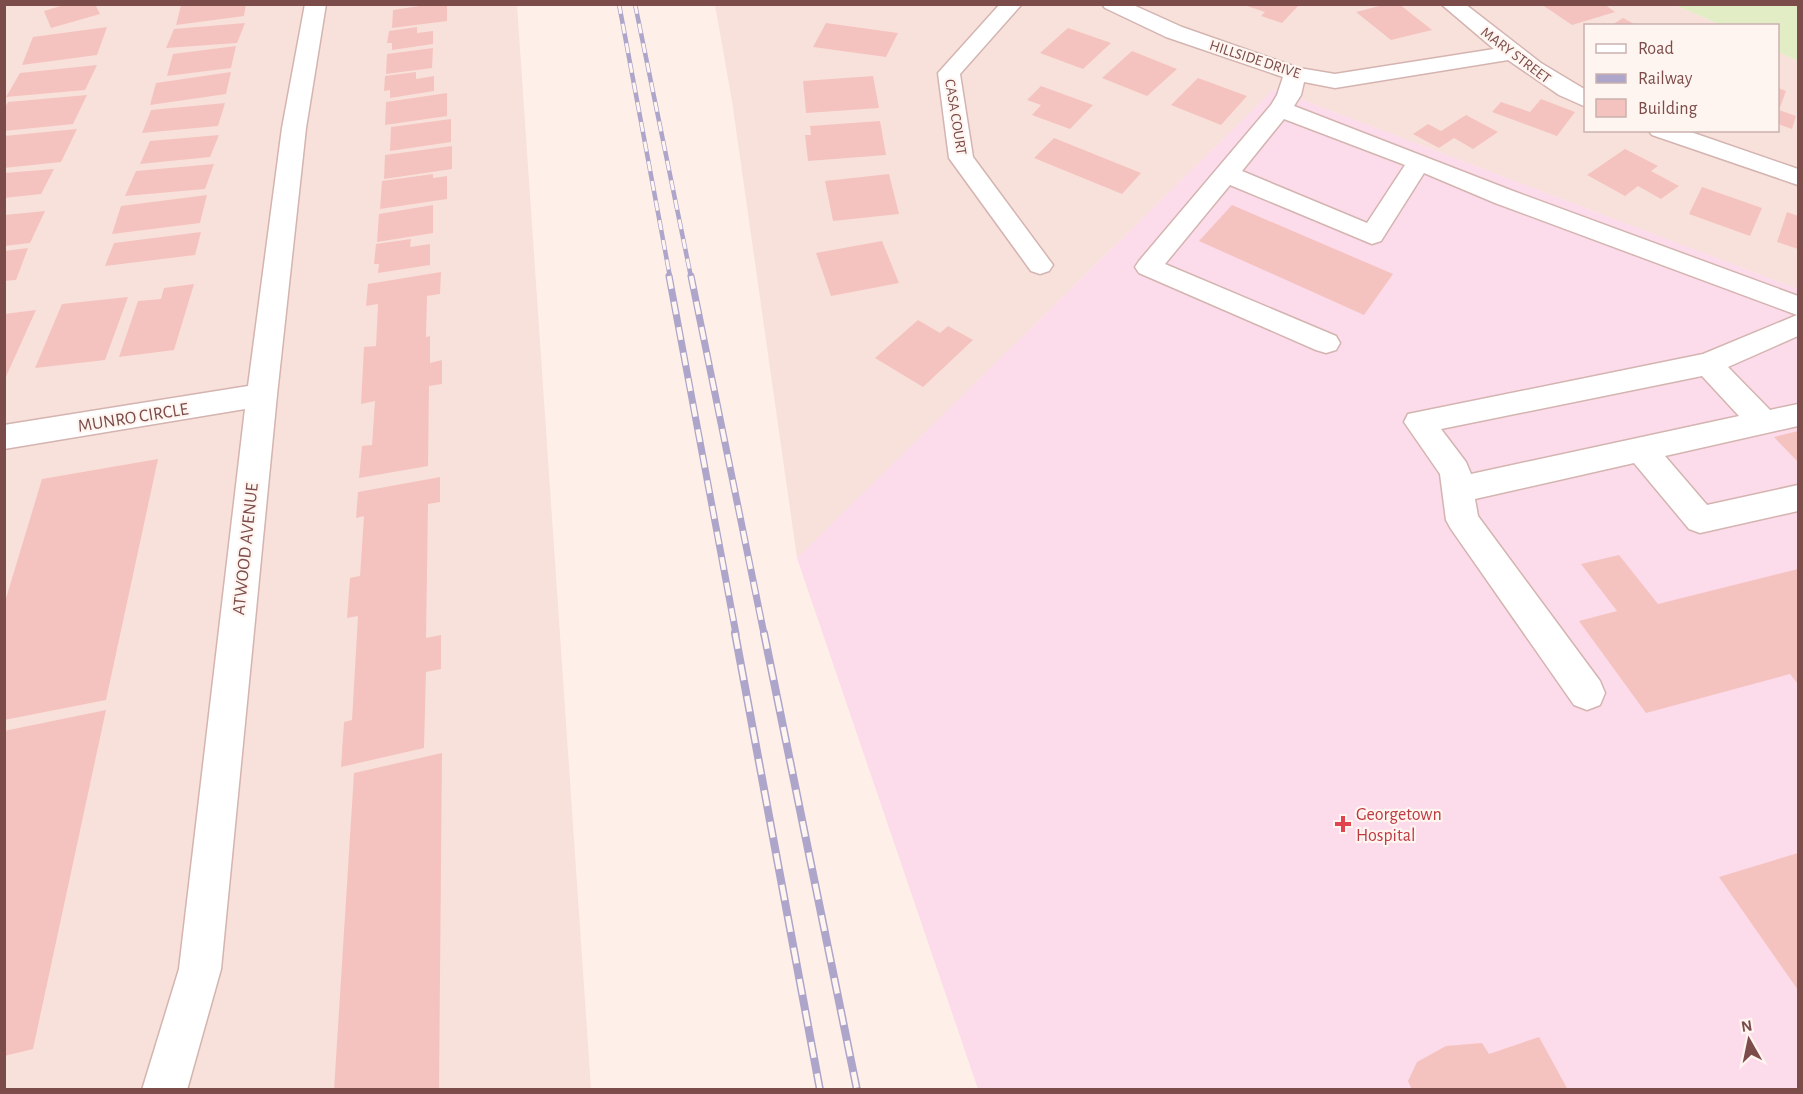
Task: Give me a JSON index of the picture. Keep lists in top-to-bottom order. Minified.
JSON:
{"streets":{"street":["MARY STREET","HILLSIDE DRIVE","CASA COURT","MUNRO CIRCLE","ATWOOD AVENUE"]},"crossings":[["MARY STREET","HILLSIDE DRIVE"],["MUNRO CIRCLE","ATWOOD AVENUE"]],"places":{"health":["Georgetown Hospital"]},"legend":["Road","Railway","Building"],"north":"top"}
